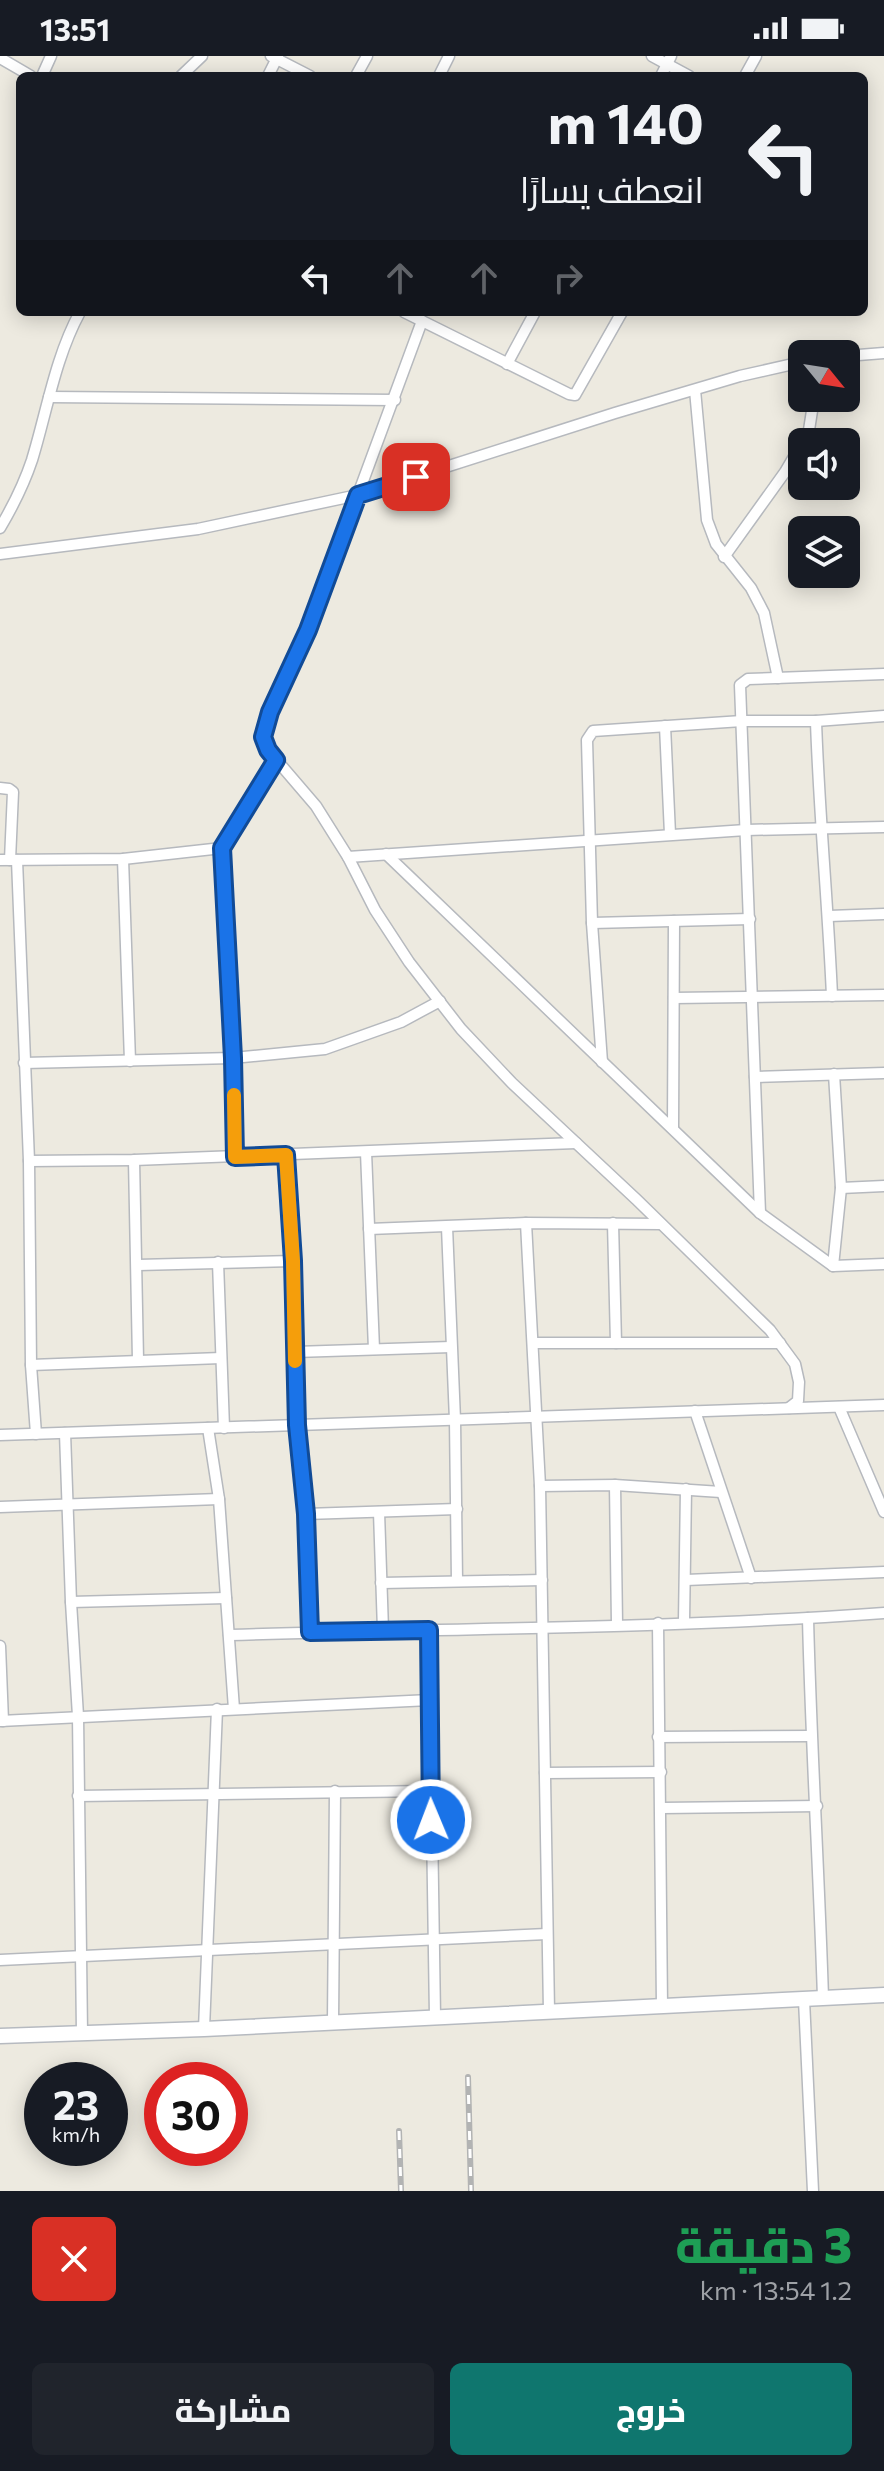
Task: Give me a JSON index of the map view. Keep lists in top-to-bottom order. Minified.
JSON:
{"north":"bottom right","page":{"status":"13:51","turn":["140 m","انعطف يسارًا"],"speed":"23 km/h","limit":"30","heading":["3 دقيقة","1.2 km · 13:54"],"buttons":["خروج","مشاركة"]}}
